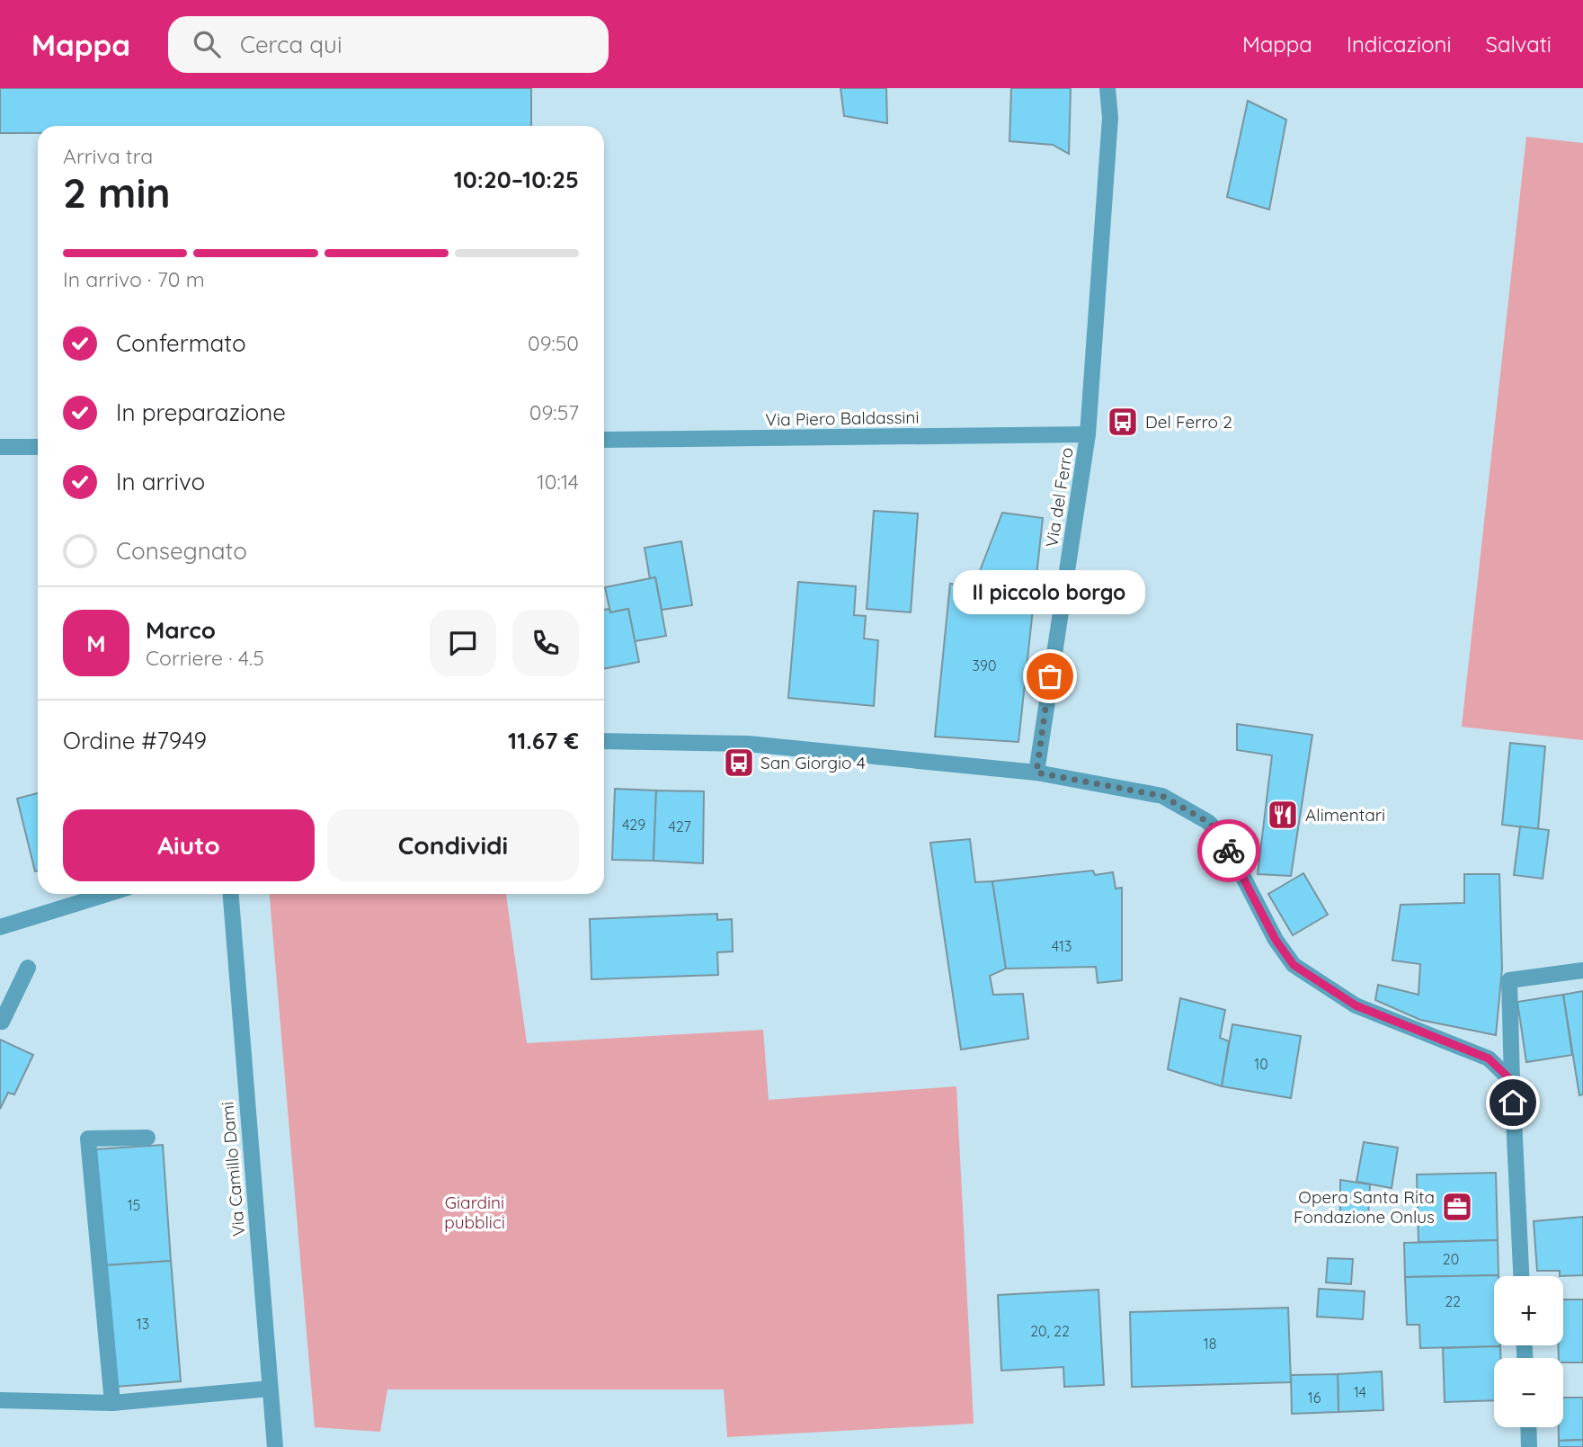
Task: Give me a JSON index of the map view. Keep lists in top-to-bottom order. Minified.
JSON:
{"streets":{"street":["Via Piero Baldassini","Via del Ferro","Via Camillo Dami"]},"crossings":[["Via Piero Baldassini","Via del Ferro"]],"parks":["Giardini pubblici"],"places":{"bus stop":["Del Ferro 2","San Giorgio 4"],"other":["Il piccolo borgo"],"restaurant":["Alimentari"],"office":["Opera Santa Rita Fondazione Onlus"]},"house_numbers":["390","429","427","413","10","15","20","22","13","20, 22","18","14","16"],"page":{"header":"Mappa","search":"Cerca qui","nav":["Mappa","Indicazioni","Salvati"],"heading":["2 min","Arriva tra","10:20–10:25"],"panel":["Marco","Corriere · 4.5","Ordine #7949","11.67 €"],"bar":"In arrivo · 70 m","list":[["Confermato","09:50"],["In preparazione","09:57"],["In arrivo","10:14"],"Consegnato"],"bubble":"Il piccolo borgo","round":"M","buttons":["Aiuto","Condividi"],"map_buttons":["+","−"]}}
